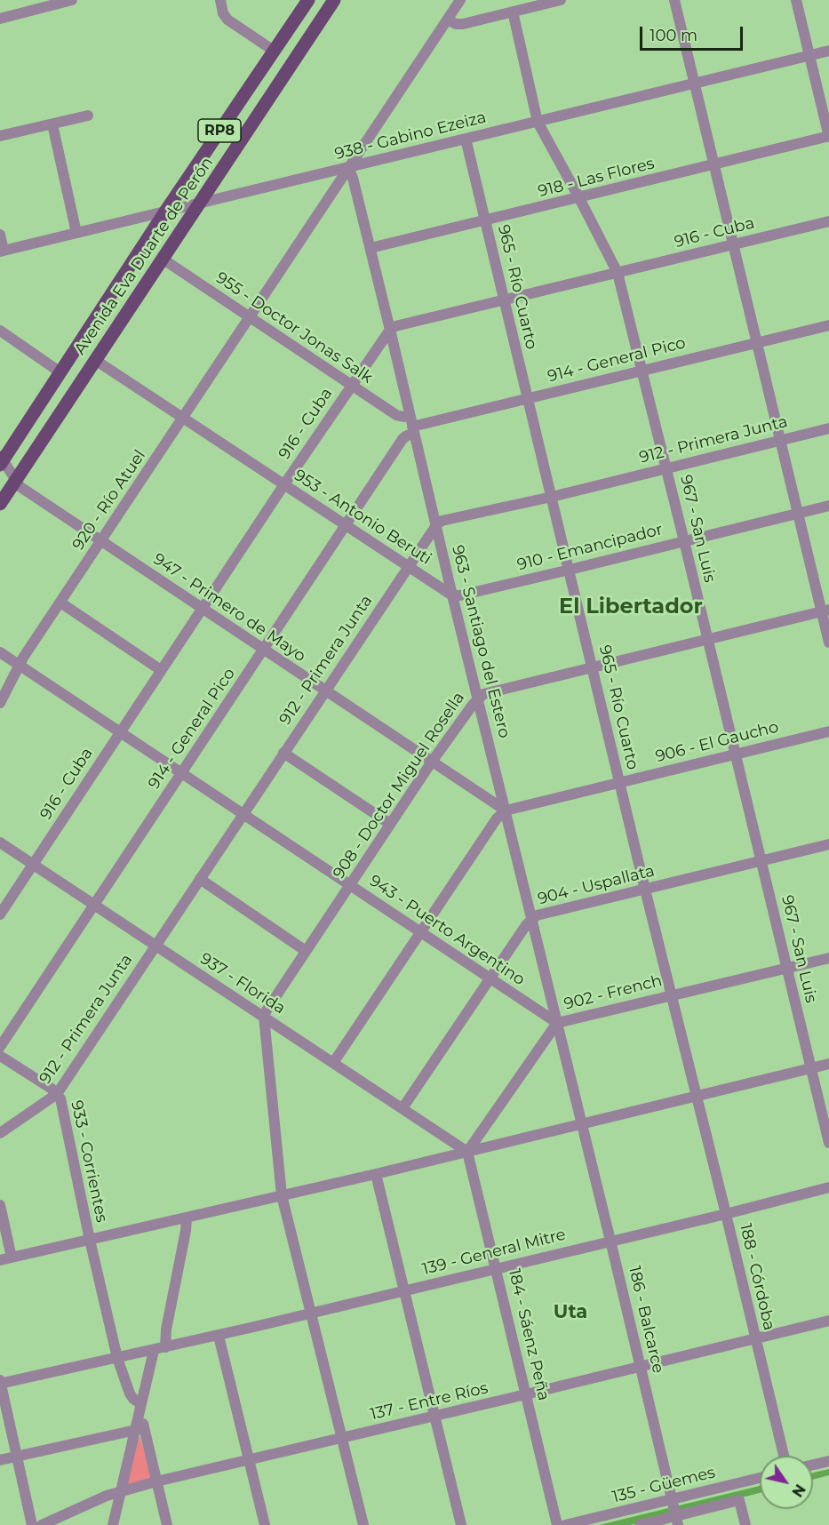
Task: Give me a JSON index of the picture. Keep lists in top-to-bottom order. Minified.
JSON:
{"streets":{"main road":["RP8","Avenida Eva Duarte de Perón"],"street":["938 - Gabino Ezeiza","918 - Las Flores","916 - Cuba","965 - Río Cuarto","955 - Doctor Jonas Salk","914 - General Pico","912 - Primera Junta","920 - Río Atuel","953 - Antonio Beruti","967 - San Luis","910 - Emancipador","947 - Primero de Mayo","963 - Santiago del Estero","906 - El Gaucho","908 - Doctor Miguel Rosella","904 - Uspallata","943 - Puerto Argentino","937 - Florida","902 - French","933 - Corrientes","139 - General Mitre","188 - Córdoba","186 - Balcarce","184 - Sáenz Peña","137 - Entre Ríos","135 - Güemes"]},"crossings":[["938 - Gabino Ezeiza","Avenida Eva Duarte de Perón"],["938 - Gabino Ezeiza","965 - Río Cuarto"],["938 - Gabino Ezeiza","920 - Río Atuel"],["938 - Gabino Ezeiza","967 - San Luis"],["938 - Gabino Ezeiza","963 - Santiago del Estero"],["918 - Las Flores","965 - Río Cuarto"],["918 - Las Flores","967 - San Luis"],["918 - Las Flores","963 - Santiago del Estero"],["916 - Cuba","965 - Río Cuarto"],["916 - Cuba","955 - Doctor Jonas Salk"],["916 - Cuba","953 - Antonio Beruti"],["916 - Cuba","967 - San Luis"],["916 - Cuba","947 - Primero de Mayo"],["916 - Cuba","963 - Santiago del Estero"],["916 - Cuba","943 - Puerto Argentino"],["916 - Cuba","937 - Florida"],["Avenida Eva Duarte de Perón","955 - Doctor Jonas Salk"],["Avenida Eva Duarte de Perón","953 - Antonio Beruti"],["Avenida Eva Duarte de Perón","947 - Primero de Mayo"],["965 - Río Cuarto","914 - General Pico"],["965 - Río Cuarto","912 - Primera Junta"],["965 - Río Cuarto","910 - Emancipador"],["965 - Río Cuarto","906 - El Gaucho"],["965 - Río Cuarto","908 - Doctor Miguel Rosella"],["965 - Río Cuarto","904 - Uspallata"],["965 - Río Cuarto","902 - French"],["965 - Río Cuarto","188 - Córdoba"],["955 - Doctor Jonas Salk","920 - Río Atuel"],["955 - Doctor Jonas Salk","963 - Santiago del Estero"],["914 - General Pico","953 - Antonio Beruti"],["914 - General Pico","967 - San Luis"],["914 - General Pico","947 - Primero de Mayo"],["914 - General Pico","963 - Santiago del Estero"],["914 - General Pico","943 - Puerto Argentino"],["914 - General Pico","937 - Florida"],["912 - Primera Junta","953 - Antonio Beruti"],["912 - Primera Junta","967 - San Luis"],["912 - Primera Junta","947 - Primero de Mayo"],["912 - Primera Junta","963 - Santiago del Estero"],["912 - Primera Junta","943 - Puerto Argentino"],["912 - Primera Junta","937 - Florida"],["912 - Primera Junta","933 - Corrientes"],["920 - Río Atuel","953 - Antonio Beruti"],["920 - Río Atuel","947 - Primero de Mayo"],["920 - Río Atuel","963 - Santiago del Estero"],["920 - Río Atuel","943 - Puerto Argentino"],["953 - Antonio Beruti","910 - Emancipador"],["953 - Antonio Beruti","963 - Santiago del Estero"],["967 - San Luis","910 - Emancipador"],["967 - San Luis","906 - El Gaucho"],["967 - San Luis","908 - Doctor Miguel Rosella"],["967 - San Luis","904 - Uspallata"],["967 - San Luis","902 - French"],["910 - Emancipador","963 - Santiago del Estero"],["947 - Primero de Mayo","963 - Santiago del Estero"],["947 - Primero de Mayo","906 - El Gaucho"],["947 - Primero de Mayo","908 - Doctor Miguel Rosella"],["963 - Santiago del Estero","906 - El Gaucho"],["963 - Santiago del Estero","908 - Doctor Miguel Rosella"],["963 - Santiago del Estero","904 - Uspallata"],["963 - Santiago del Estero","943 - Puerto Argentino"],["963 - Santiago del Estero","902 - French"],["963 - Santiago del Estero","186 - Balcarce"],["908 - Doctor Miguel Rosella","943 - Puerto Argentino"],["908 - Doctor Miguel Rosella","937 - Florida"],["904 - Uspallata","943 - Puerto Argentino"],["904 - Uspallata","937 - Florida"],["943 - Puerto Argentino","902 - French"],["937 - Florida","902 - French"],["937 - Florida","184 - Sáenz Peña"],["902 - French","184 - Sáenz Peña"],["933 - Corrientes","139 - General Mitre"],["139 - General Mitre","188 - Córdoba"],["139 - General Mitre","186 - Balcarce"],["139 - General Mitre","184 - Sáenz Peña"],["188 - Córdoba","137 - Entre Ríos"],["186 - Balcarce","137 - Entre Ríos"],["186 - Balcarce","135 - Güemes"],["184 - Sáenz Peña","137 - Entre Ríos"]],"districts":["El Libertador","Uta"],"scale_bar":"100 m","north":"bottom right"}
